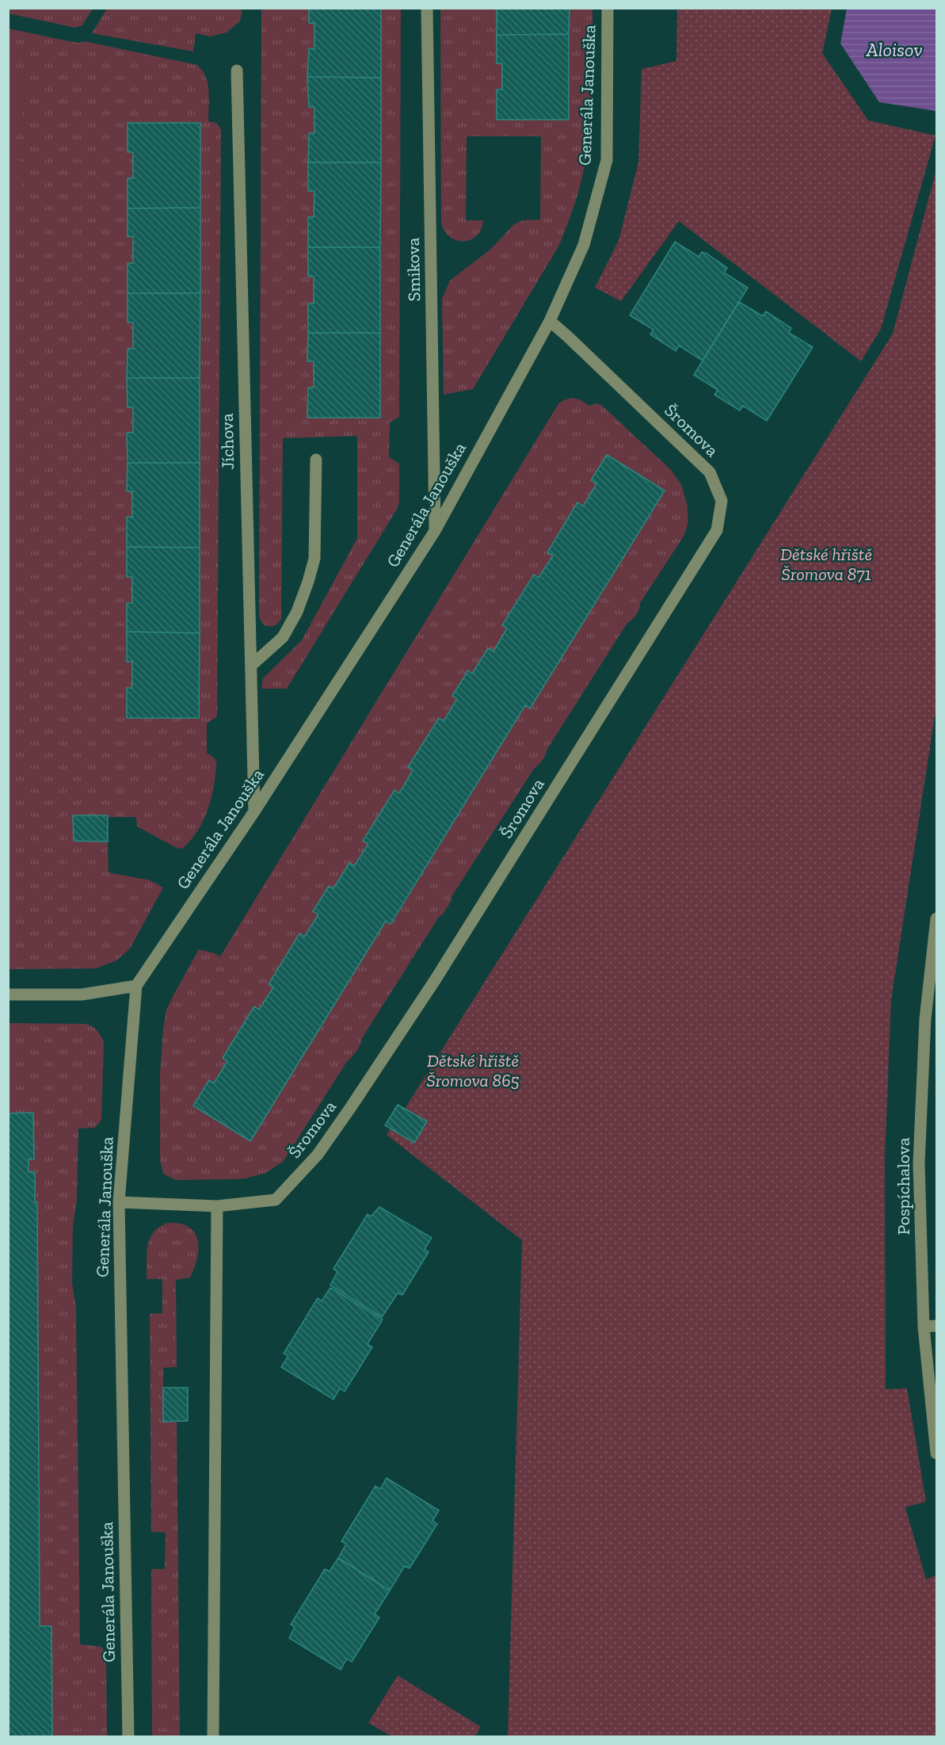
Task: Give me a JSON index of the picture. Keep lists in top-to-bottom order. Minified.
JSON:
{"streets":{"street":["Generála Janouška","Smikova","Šromova","Jíchova","Pospíchalova"]},"crossings":[["Generála Janouška","Smikova"],["Generála Janouška","Šromova"],["Generála Janouška","Jíchova"]],"water":["Aloisov"],"parks":["Dětské hřiště Šromova 871","Dětské hřiště Šromova 865"]}
